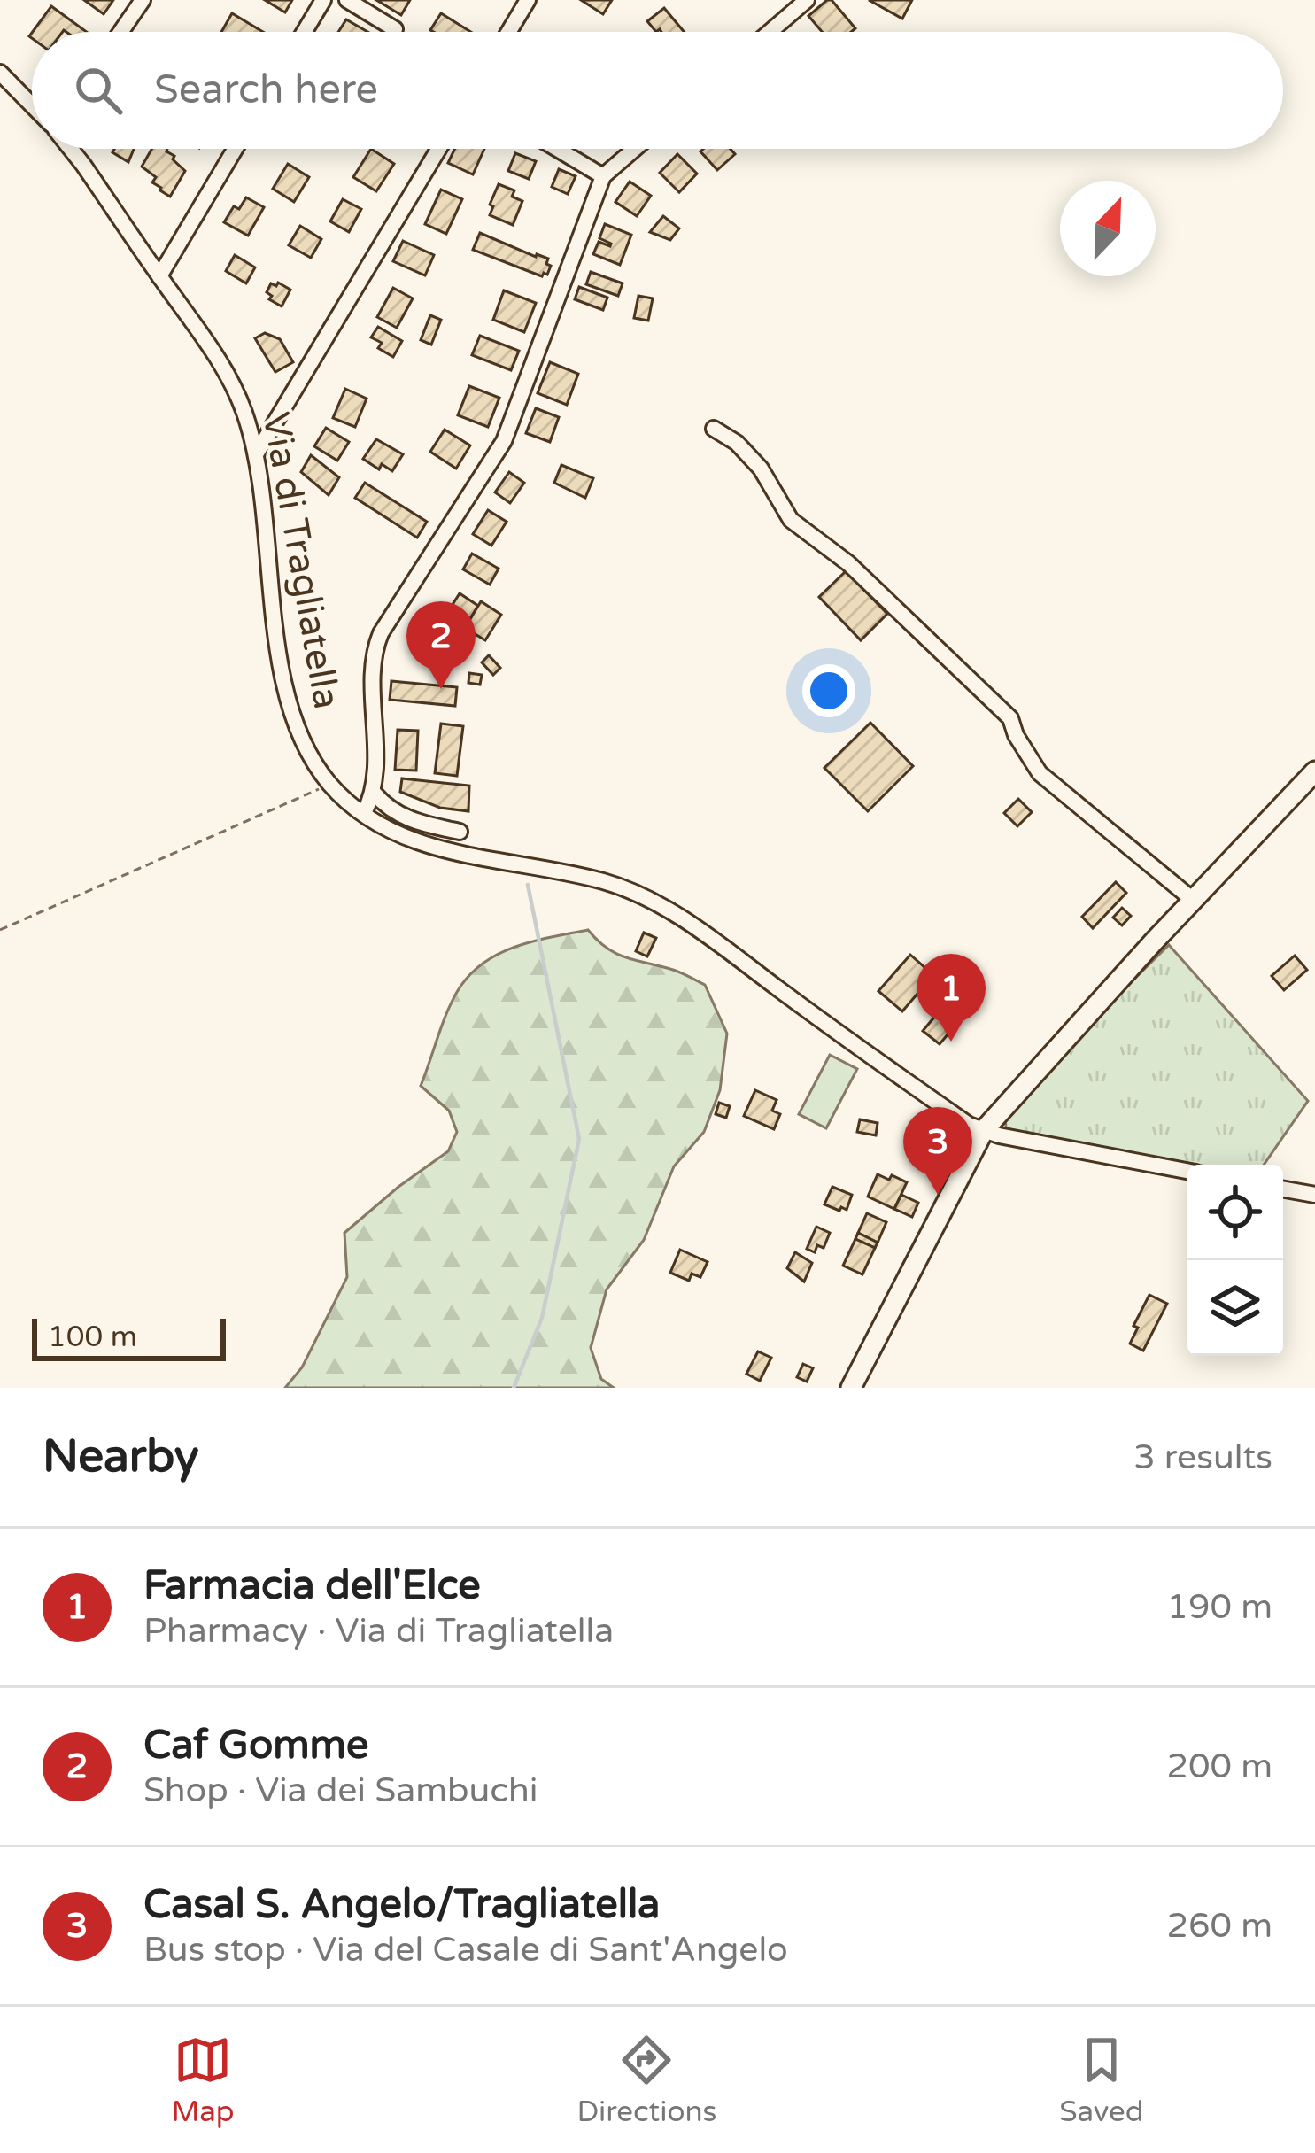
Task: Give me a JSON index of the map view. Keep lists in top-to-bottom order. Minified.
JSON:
{"streets":{"street":["Via di Tragliatella"]},"scale_bar":"100 m","north":"top right","page":{"search":"Search here","pins":["2","1","3"],"scale":"100 m","heading":["Nearby","3 results"],"list":[{"mark":"1","name":"Farmacia dell'Elce","note":"Pharmacy · Via di Tragliatella","value":"190 m"},{"mark":"2","name":"Caf Gomme","note":"Shop · Via dei Sambuchi","value":"200 m"},{"mark":"3","name":"Casal S. Angelo/Tragliatella","note":"Bus stop · Via del Casale di Sant'Angelo","value":"260 m"}],"nav":["Map","Directions","Saved"]}}
